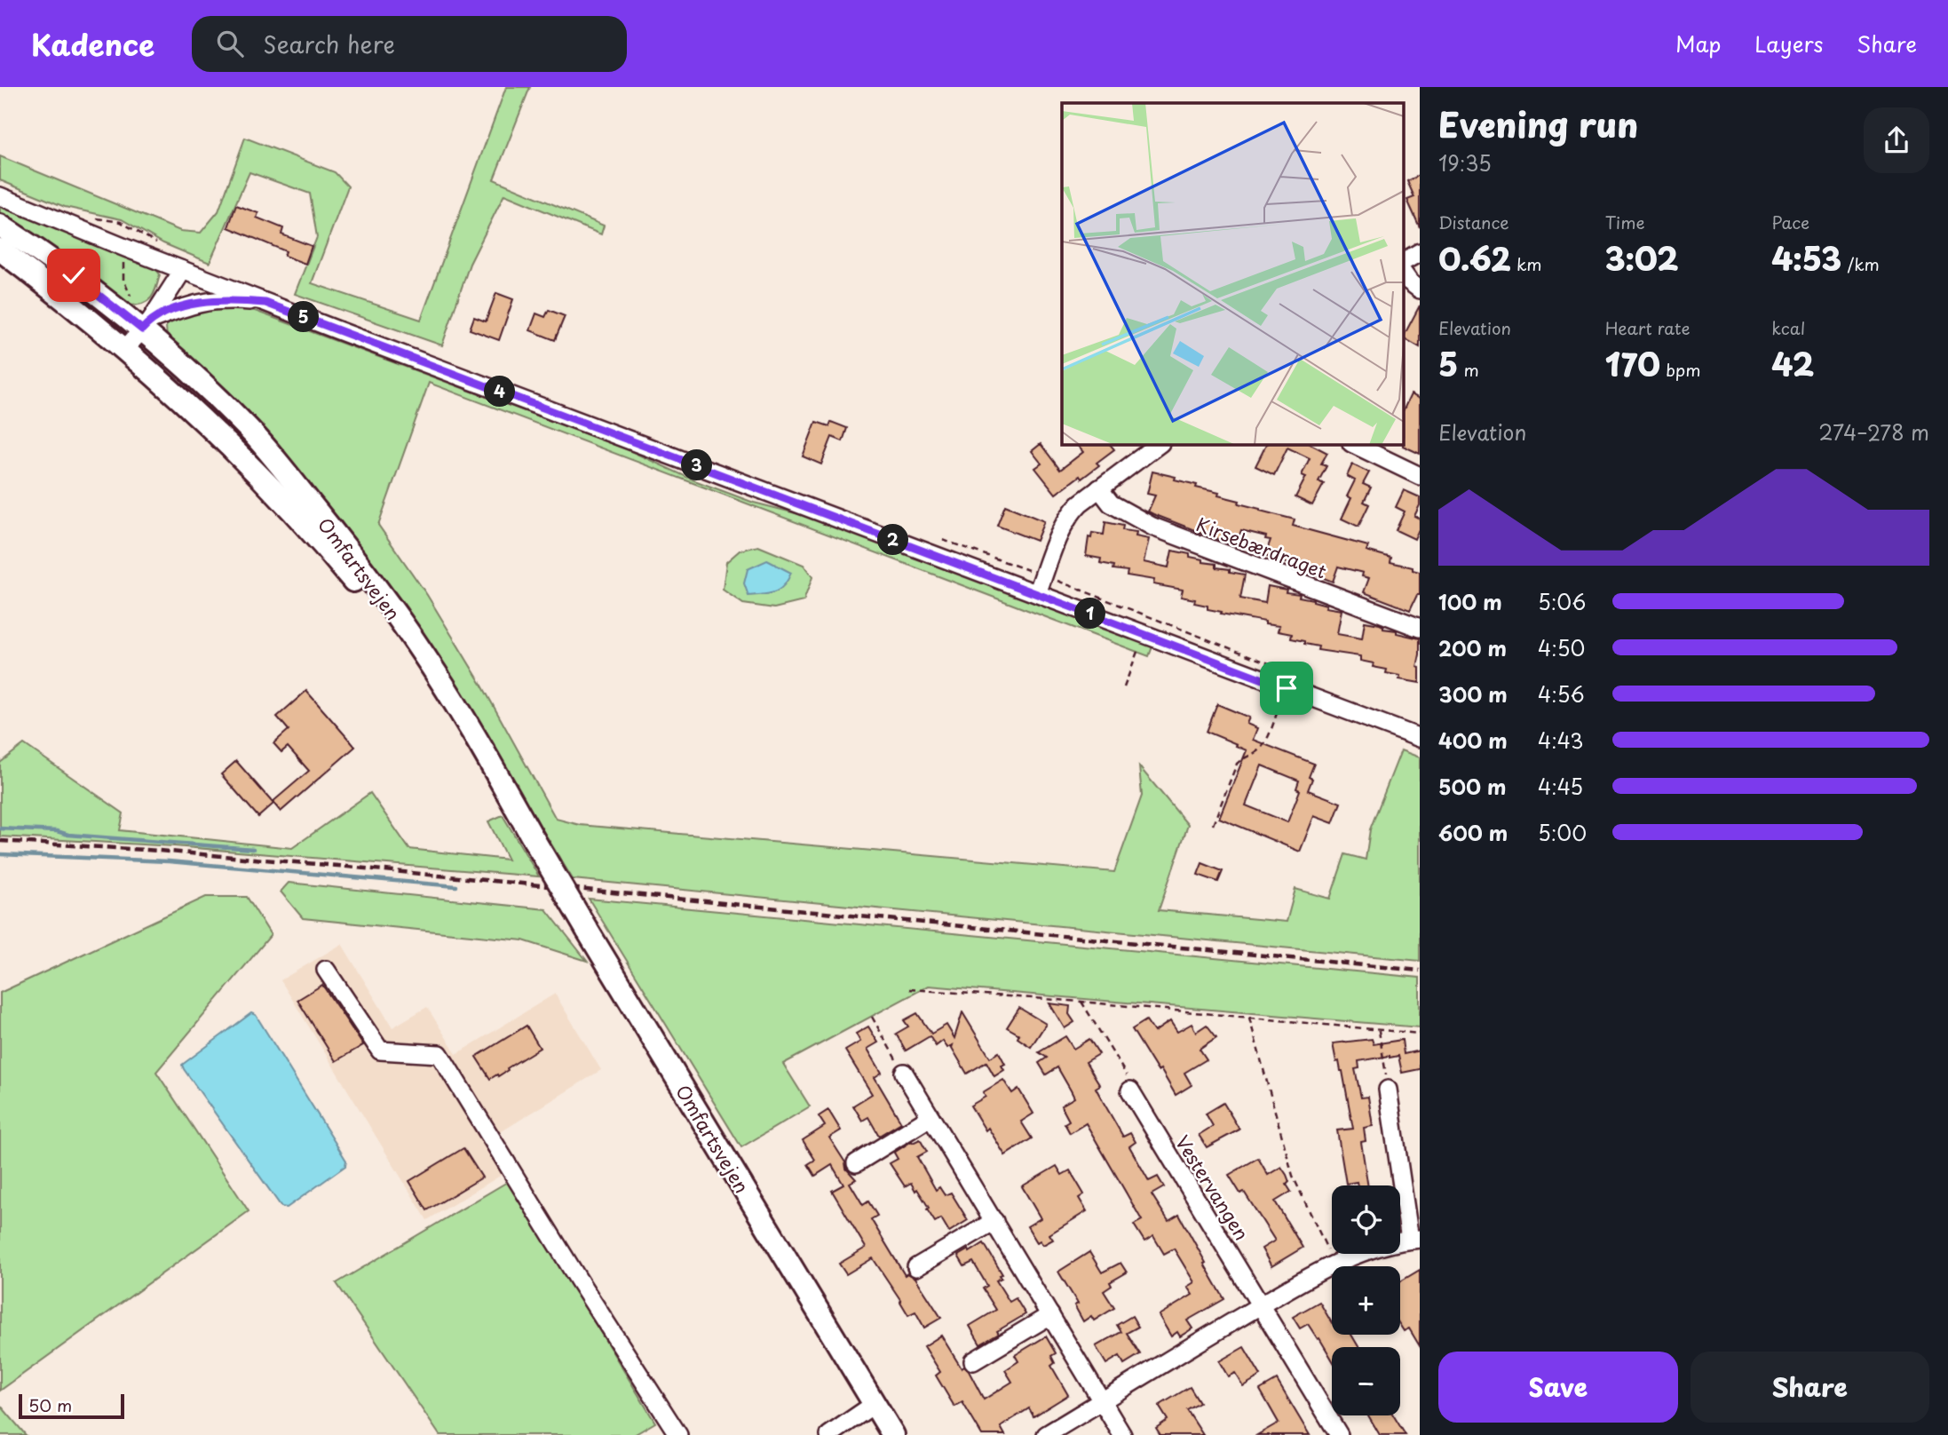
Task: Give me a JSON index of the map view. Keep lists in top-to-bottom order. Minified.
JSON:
{"streets":{"main road":["Omfartsvejen"],"street":["Kirsebærdraget","Vestervangen"]},"scale_bar":"50 m","page":{"header":"Kadence","search":"Search here","nav":["Map","Layers","Share"],"heading":["Evening run","19:35"],"stats":[["Distance","0.62 km"],["Time","3:02"],["Pace","4:53 /km"],["Elevation","5 m"],["Heart rate","170 bpm"],["kcal","42"]],"pins":["5","4","3","2","1"],"chart":["Elevation","274–278 m"],"list":[{"name":"100 m","note":"5:06"},{"name":"200 m","note":"4:50"},{"name":"300 m","note":"4:56"},{"name":"400 m","note":"4:43"},{"name":"500 m","note":"4:45"},{"name":"600 m","note":"5:00"}],"map_buttons":["+","−"],"buttons":["Save","Share"],"scale":"50 m"}}
